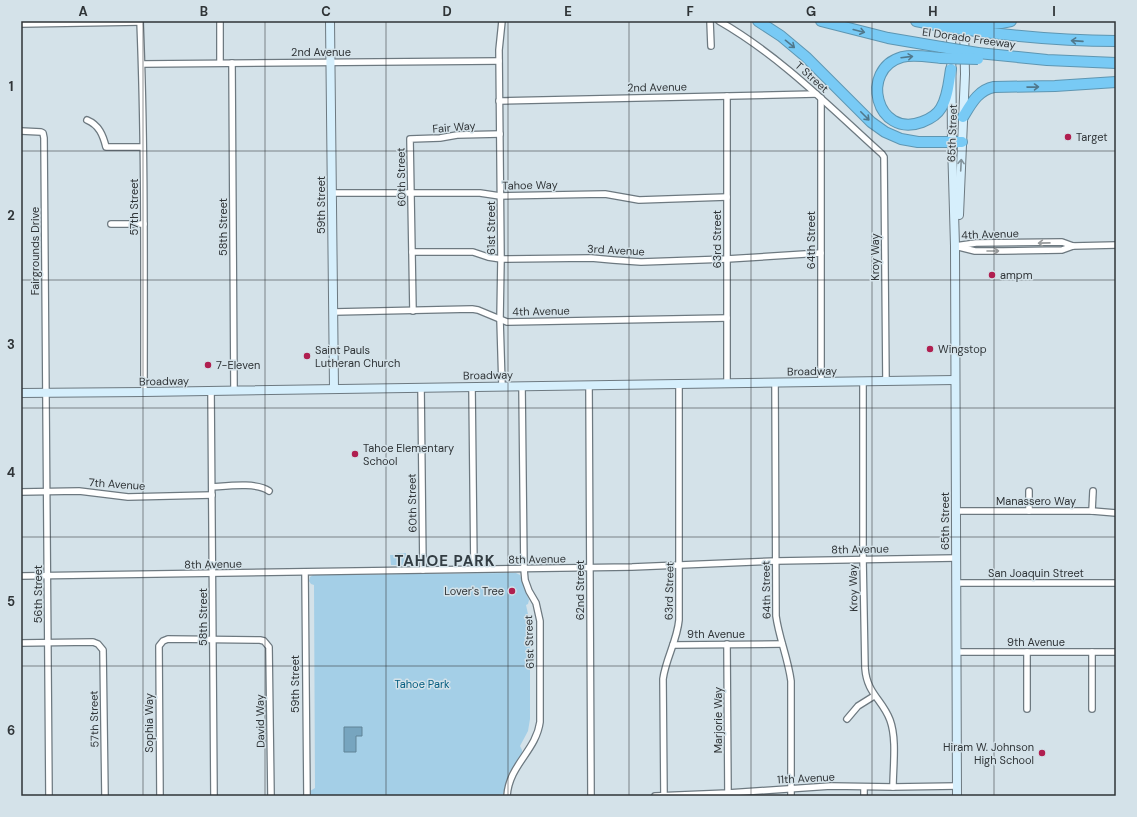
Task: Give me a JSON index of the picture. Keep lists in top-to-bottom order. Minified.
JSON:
{"streets":{"highway":["El Dorado Freeway"],"main road":["65th Street","59th Street","Broadway"],"street":["2nd Avenue","T Street","Fair Way","60th Street","Tahoe Way","57th Street","58th Street","61st Street","4th Avenue","63rd Street","64th Street","3rd Avenue","Fairgrounds Drive","Kroy Way","7th Avenue","Manassero Way","8th Avenue","San Joaquin Street","62nd Street","56th Street","9th Avenue","Marjorie Way","David Way","Sophia Way","11th Avenue"]},"crossings":[["El Dorado Freeway","65th Street"],["2nd Avenue","T Street"],["2nd Avenue","59th Street"],["2nd Avenue","57th Street"],["2nd Avenue","58th Street"],["2nd Avenue","61st Street"],["2nd Avenue","63rd Street"],["2nd Avenue","64th Street"],["T Street","64th Street"],["T Street","Kroy Way"],["Fair Way","60th Street"],["Fair Way","61st Street"],["65th Street","4th Avenue"],["65th Street","Broadway"],["65th Street","Manassero Way"],["65th Street","8th Avenue"],["65th Street","San Joaquin Street"],["65th Street","9th Avenue"],["65th Street","11th Avenue"],["60th Street","Tahoe Way"],["60th Street","4th Avenue"],["60th Street","3rd Avenue"],["60th Street","Broadway"],["60th Street","8th Avenue"],["Tahoe Way","59th Street"],["Tahoe Way","61st Street"],["Tahoe Way","63rd Street"],["59th Street","4th Avenue"],["59th Street","Broadway"],["59th Street","8th Avenue"],["57th Street","Broadway"],["57th Street","56th Street"],["58th Street","Broadway"],["58th Street","7th Avenue"],["58th Street","8th Avenue"],["58th Street","David Way"],["58th Street","Sophia Way"],["61st Street","4th Avenue"],["61st Street","3rd Avenue"],["61st Street","Broadway"],["61st Street","8th Avenue"],["4th Avenue","63rd Street"],["63rd Street","3rd Avenue"],["63rd Street","Broadway"],["63rd Street","8th Avenue"],["63rd Street","9th Avenue"],["63rd Street","11th Avenue"],["64th Street","3rd Avenue"],["64th Street","Broadway"],["64th Street","8th Avenue"],["64th Street","9th Avenue"],["64th Street","11th Avenue"],["Fairgrounds Drive","Broadway"],["Fairgrounds Drive","56th Street"],["Kroy Way","Broadway"],["Kroy Way","8th Avenue"],["Kroy Way","11th Avenue"],["Broadway","62nd Street"],["Broadway","56th Street"],["7th Avenue","56th Street"],["8th Avenue","62nd Street"],["8th Avenue","56th Street"],["9th Avenue","Marjorie Way"],["Marjorie Way","11th Avenue"],["David Way","Sophia Way"]],"districts":["TAHOE PARK"],"parks":["Tahoe Park"],"places":["Target","ampm","Wingstop","Saint Pauls Lutheran Church","7-Eleven","Tahoe Elementary School","Lover's Tree","Hiram W. Johnson High School"],"grid":{"columns":["A","B","C","D","E","F","G","H","I"],"rows":["1","2","3","4","5","6"]}}
